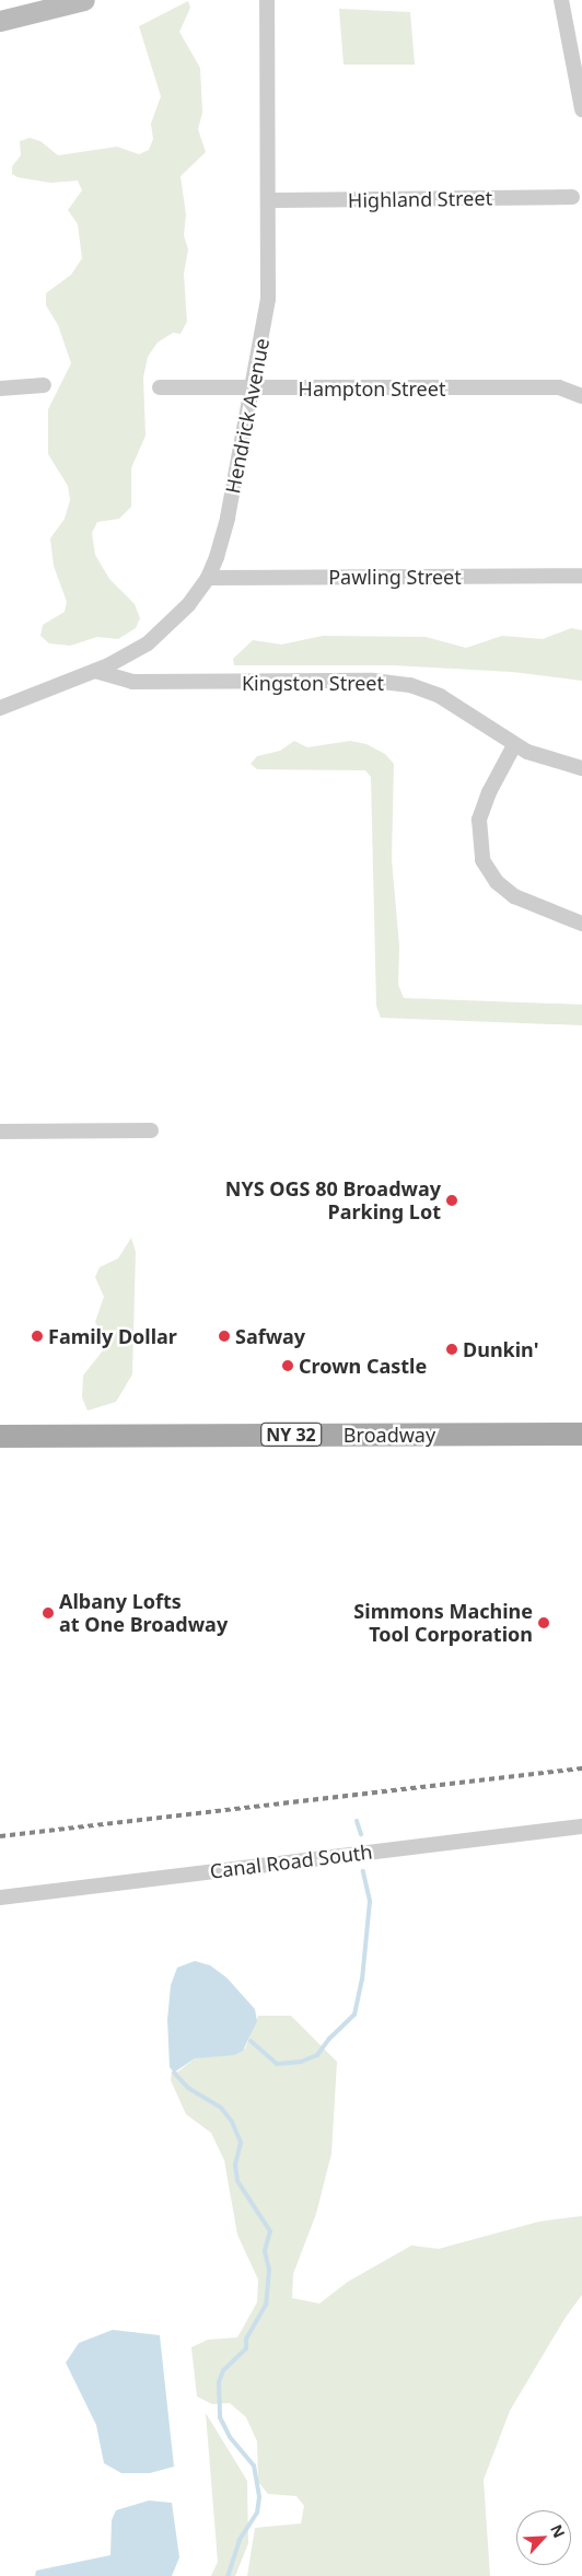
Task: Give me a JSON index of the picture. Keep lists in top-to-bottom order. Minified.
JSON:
{"streets":{"main road":["NY 32","Broadway"],"street":["Highland Street","Hampton Street","Hendrick Avenue","Pawling Street","Kingston Street","Canal Road South"]},"crossings":[["Highland Street","Hendrick Avenue"],["Hampton Street","Hendrick Avenue"],["Hendrick Avenue","Pawling Street"],["Hendrick Avenue","Kingston Street"]],"places":["NYS OGS 80 Broadway Parking Lot","Family Dollar","Safway","Dunkin'","Crown Castle","Albany Lofts at One Broadway","Simmons Machine Tool Corporation"],"north":"top right"}
